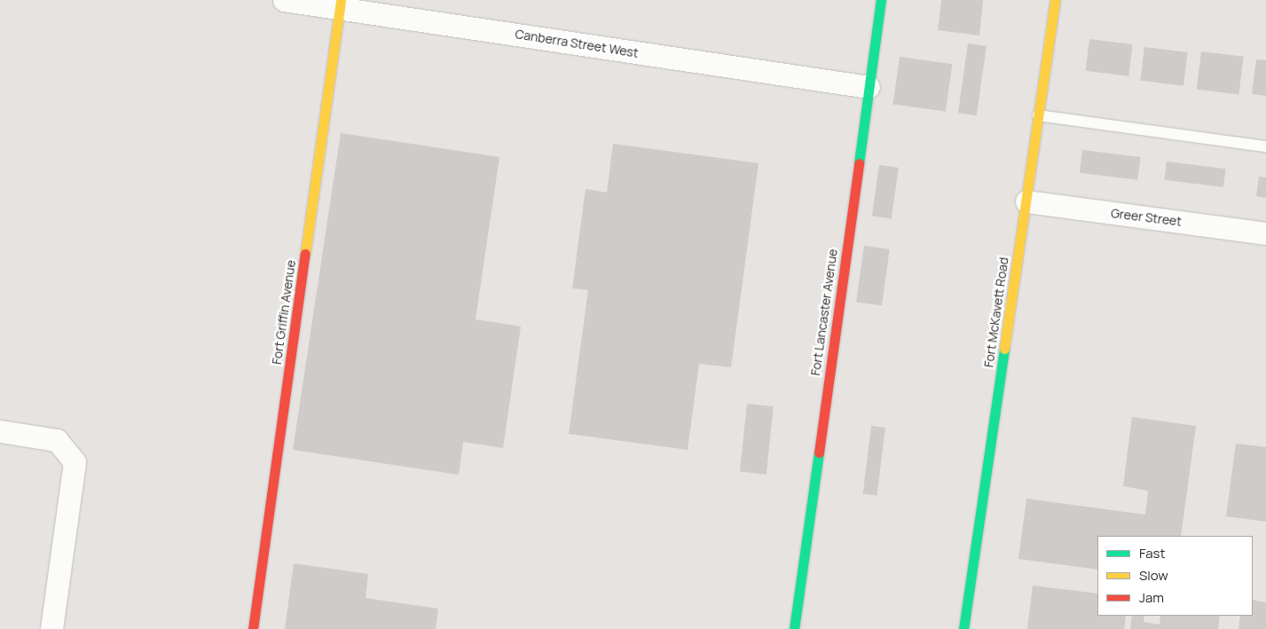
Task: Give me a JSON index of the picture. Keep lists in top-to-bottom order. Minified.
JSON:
{"streets":{"street":["Canberra Street West","Greer Street","Fort Griffin Avenue","Fort Lancaster Avenue","Fort McKavett Road"]},"crossings":[["Canberra Street West","Fort Griffin Avenue"],["Canberra Street West","Fort Lancaster Avenue"],["Greer Street","Fort McKavett Road"]],"legend":["Fast","Slow","Jam"]}
